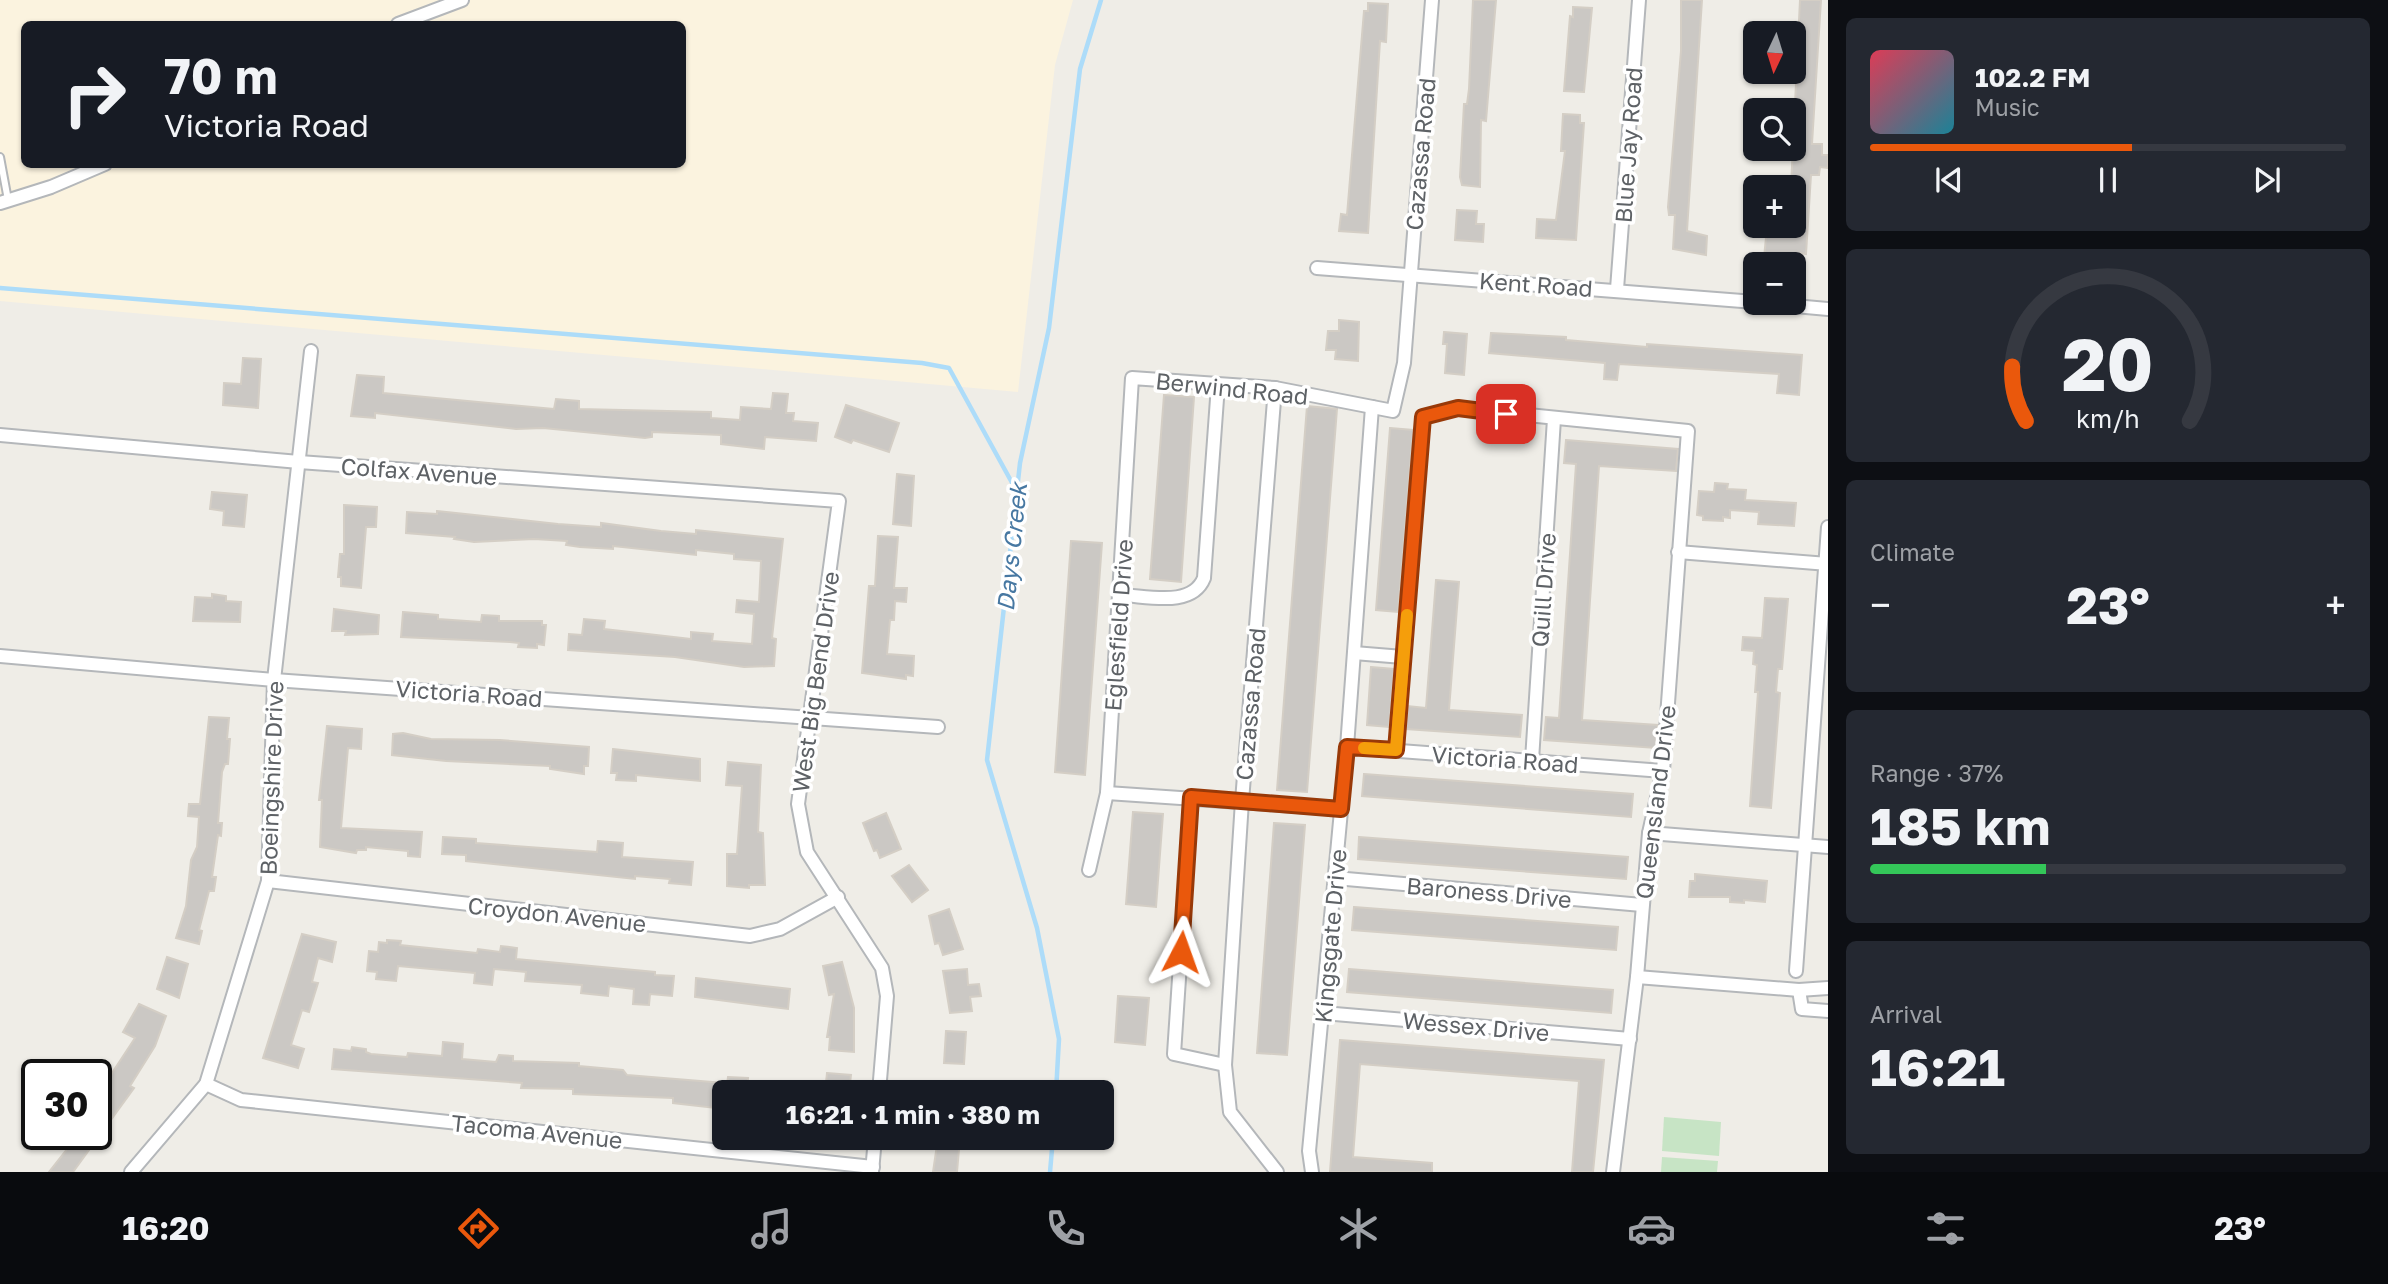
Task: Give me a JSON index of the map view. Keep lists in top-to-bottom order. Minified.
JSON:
{"streets":{"street":["Blue Jay Road","Cazassa Road","Kent Road","Berwind Road","Colfax Avenue","Quill Drive","Eglesfield Drive","West Big Bend Drive","Victoria Road","Boeingshire Drive","Queensland Drive","Baroness Drive","Croydon Avenue","Kingsgate Drive","Wessex Drive","Tacoma Avenue"]},"crossings":[["Blue Jay Road","Kent Road"],["Cazassa Road","Kent Road"],["Cazassa Road","Berwind Road"],["Cazassa Road","Kingsgate Drive"],["Berwind Road","Eglesfield Drive"],["Berwind Road","Kingsgate Drive"],["Colfax Avenue","West Big Bend Drive"],["Colfax Avenue","Boeingshire Drive"],["Quill Drive","Victoria Road"],["Quill Drive","Queensland Drive"],["West Big Bend Drive","Victoria Road"],["West Big Bend Drive","Croydon Avenue"],["Victoria Road","Boeingshire Drive"],["Victoria Road","Queensland Drive"],["Victoria Road","Kingsgate Drive"],["Boeingshire Drive","Croydon Avenue"],["Boeingshire Drive","Tacoma Avenue"],["Queensland Drive","Baroness Drive"],["Queensland Drive","Wessex Drive"],["Baroness Drive","Kingsgate Drive"],["Kingsgate Drive","Wessex Drive"]],"water":["Days Creek"],"north":"bottom","page":{"map_buttons":["+","−"],"turn":["70 m","Victoria Road"],"song":["102.2 FM","Music"],"tile":["Climate",["Range · 37%","185 km"],["Arrival","16:21"]],"heat":["−","23°","+"],"limit":"30","trip":"16:21 · 1 min · 380 m","tabs":["16:20","23°"],"gauge":["20","km/h"]}}
